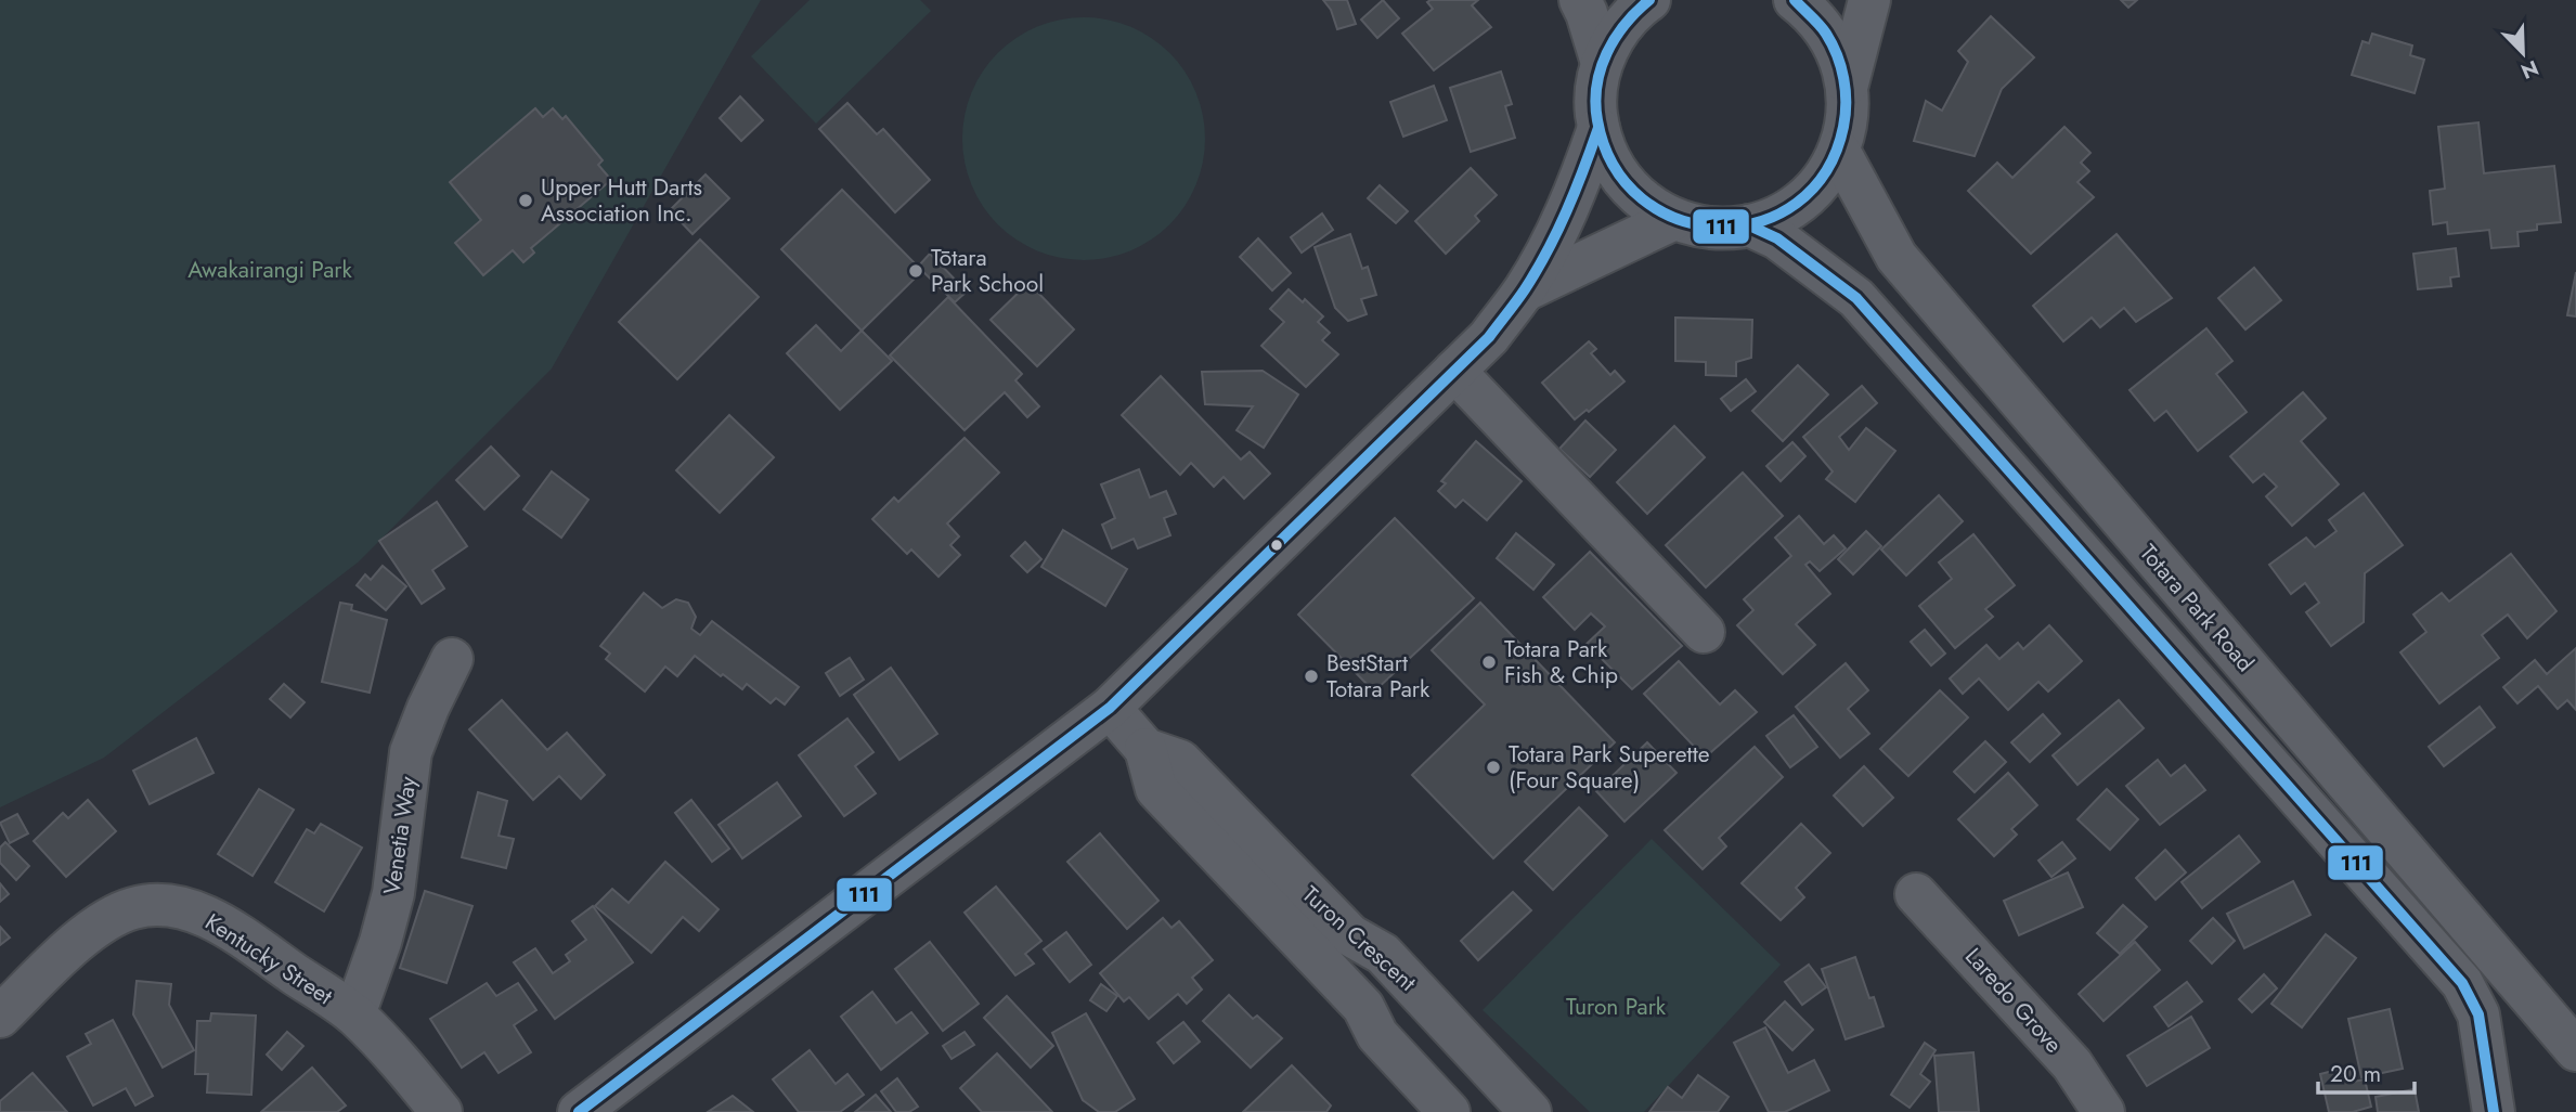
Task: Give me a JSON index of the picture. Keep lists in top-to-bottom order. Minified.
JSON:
{"streets":{"street":["Totara Park Road","Venetia Way","Turon Crescent","Kentucky Street","Laredo Grove"]},"crossings":[["Venetia Way","Kentucky Street"]],"parks":["Awakairangi Park","Turon Park"],"places":["Upper Hutt Darts Association Inc.","Tōtara Park School","Totara Park Fish & Chip","BestStart Totara Park","Totara Park Superette (Four Square)"],"lines":["transit line 111"],"scale_bar":"20 m","north":"bottom right"}
